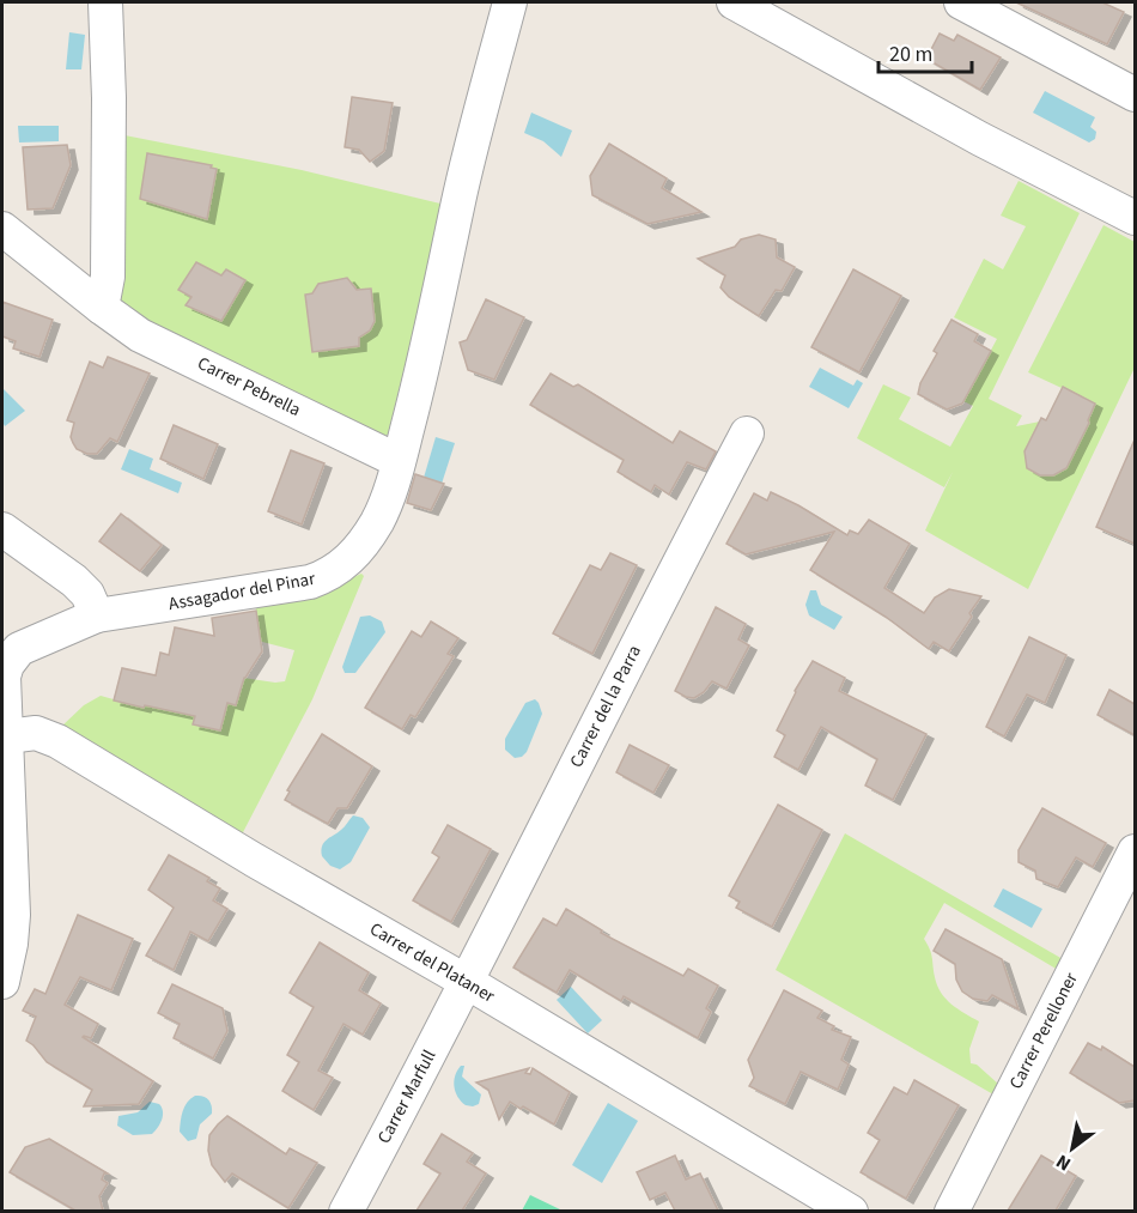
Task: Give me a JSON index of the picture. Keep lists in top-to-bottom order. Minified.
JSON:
{"streets":{"street":["Carrer Pebrella","Assagador del Pinar","Carrer del la Parra","Carrer del Plataner","Carrer Perelloner","Carrer Marfull"]},"crossings":[["Carrer Pebrella","Assagador del Pinar"],["Assagador del Pinar","Carrer del Plataner"],["Carrer del la Parra","Carrer del Plataner"],["Carrer del la Parra","Carrer Marfull"],["Carrer del Plataner","Carrer Marfull"]],"scale_bar":"20 m","north":"bottom left"}
